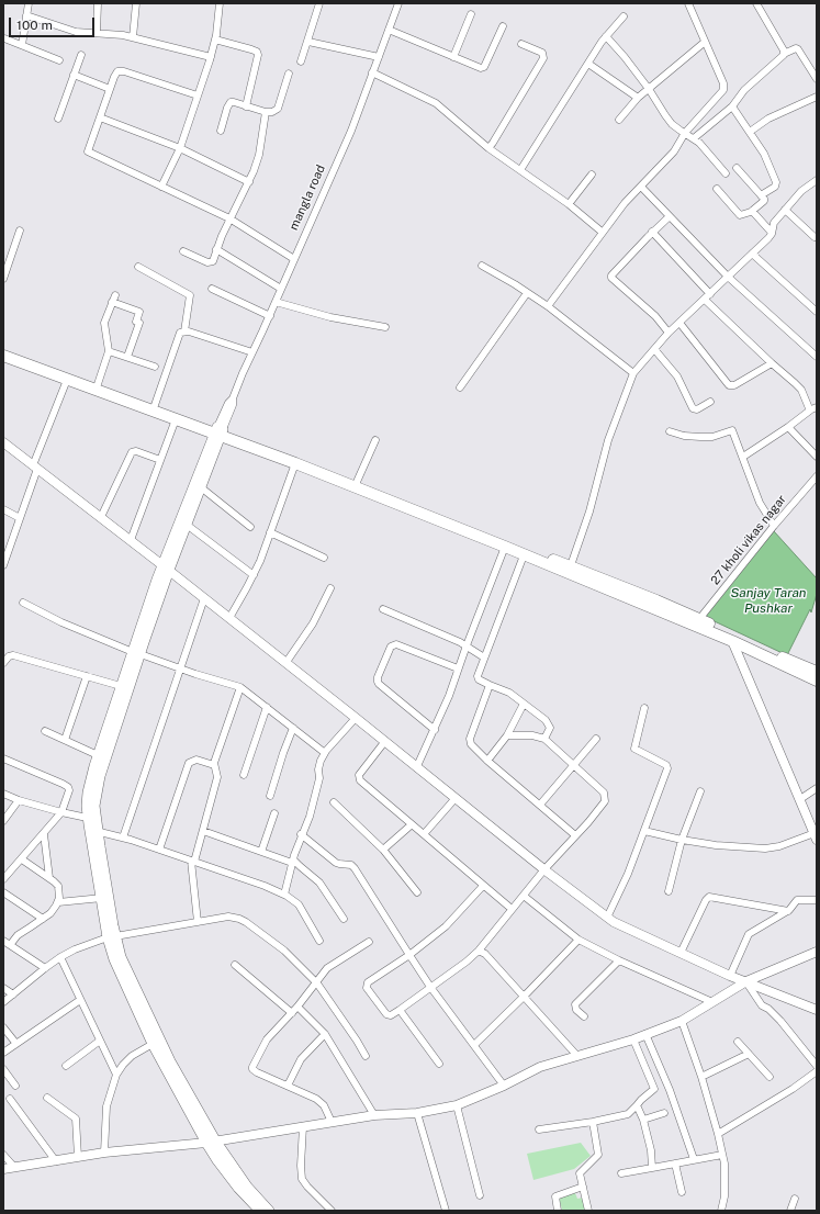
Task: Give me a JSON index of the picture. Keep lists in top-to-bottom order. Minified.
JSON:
{"streets":{"street":["mangla road","27 kholi vikas nagar"]},"water":["Sanjay Taran Pushkar"],"scale_bar":"100 m"}
